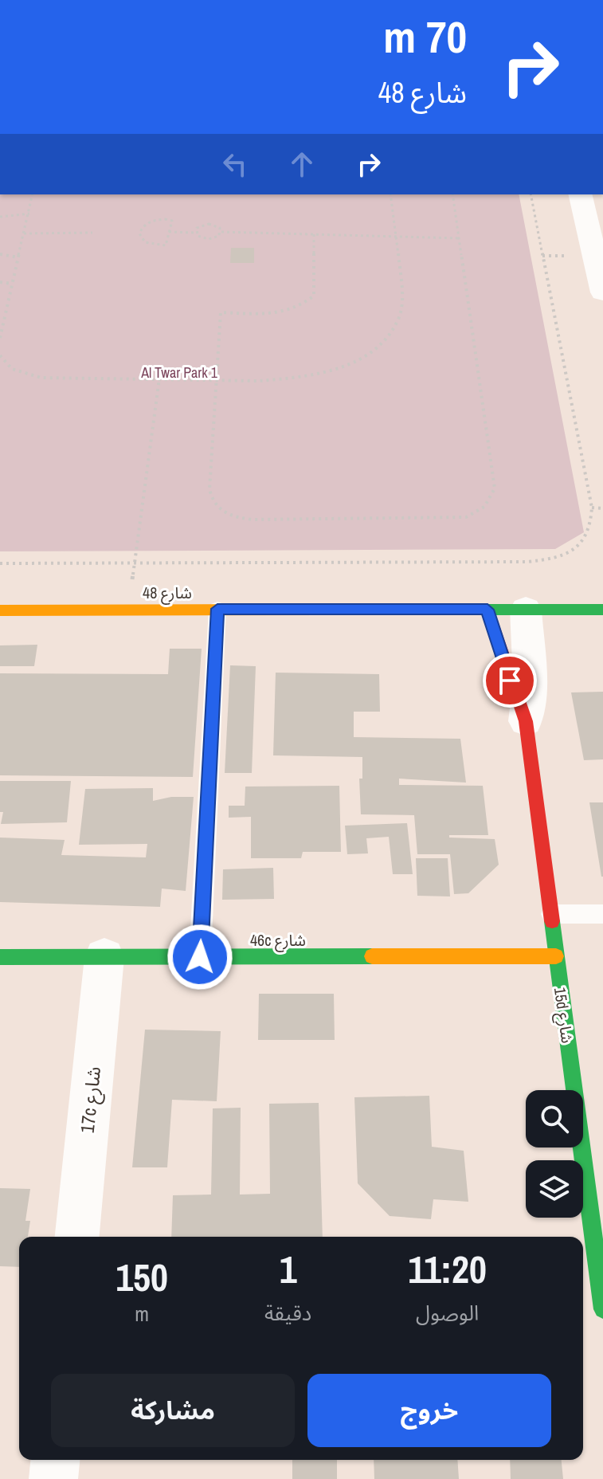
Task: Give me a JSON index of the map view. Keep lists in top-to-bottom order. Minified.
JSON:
{"streets":{"street":["شارع 48","46c شارع","15d شارع","17c شارع"]},"crossings":[["شارع 48","15d شارع"],["46c شارع","15d شارع"],["46c شارع","17c شارع"]],"parks":["Al Twar Park 1"],"page":{"turn":["70 m","شارع 48"],"eta":["11:20","الوصول","1","دقيقة","150","m"],"buttons":["خروج","مشاركة"]}}
